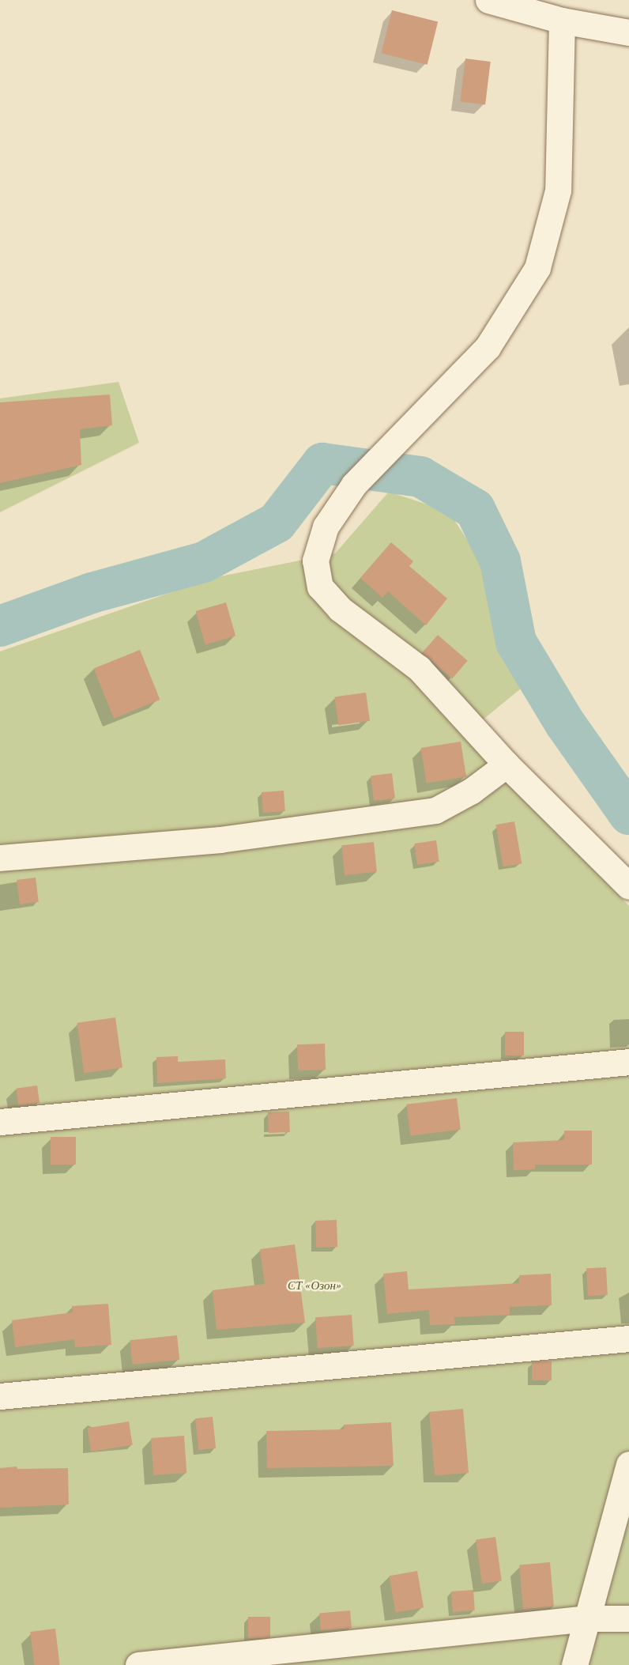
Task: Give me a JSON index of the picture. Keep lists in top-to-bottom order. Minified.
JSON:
{"parks":["СТ «Озон»"]}
